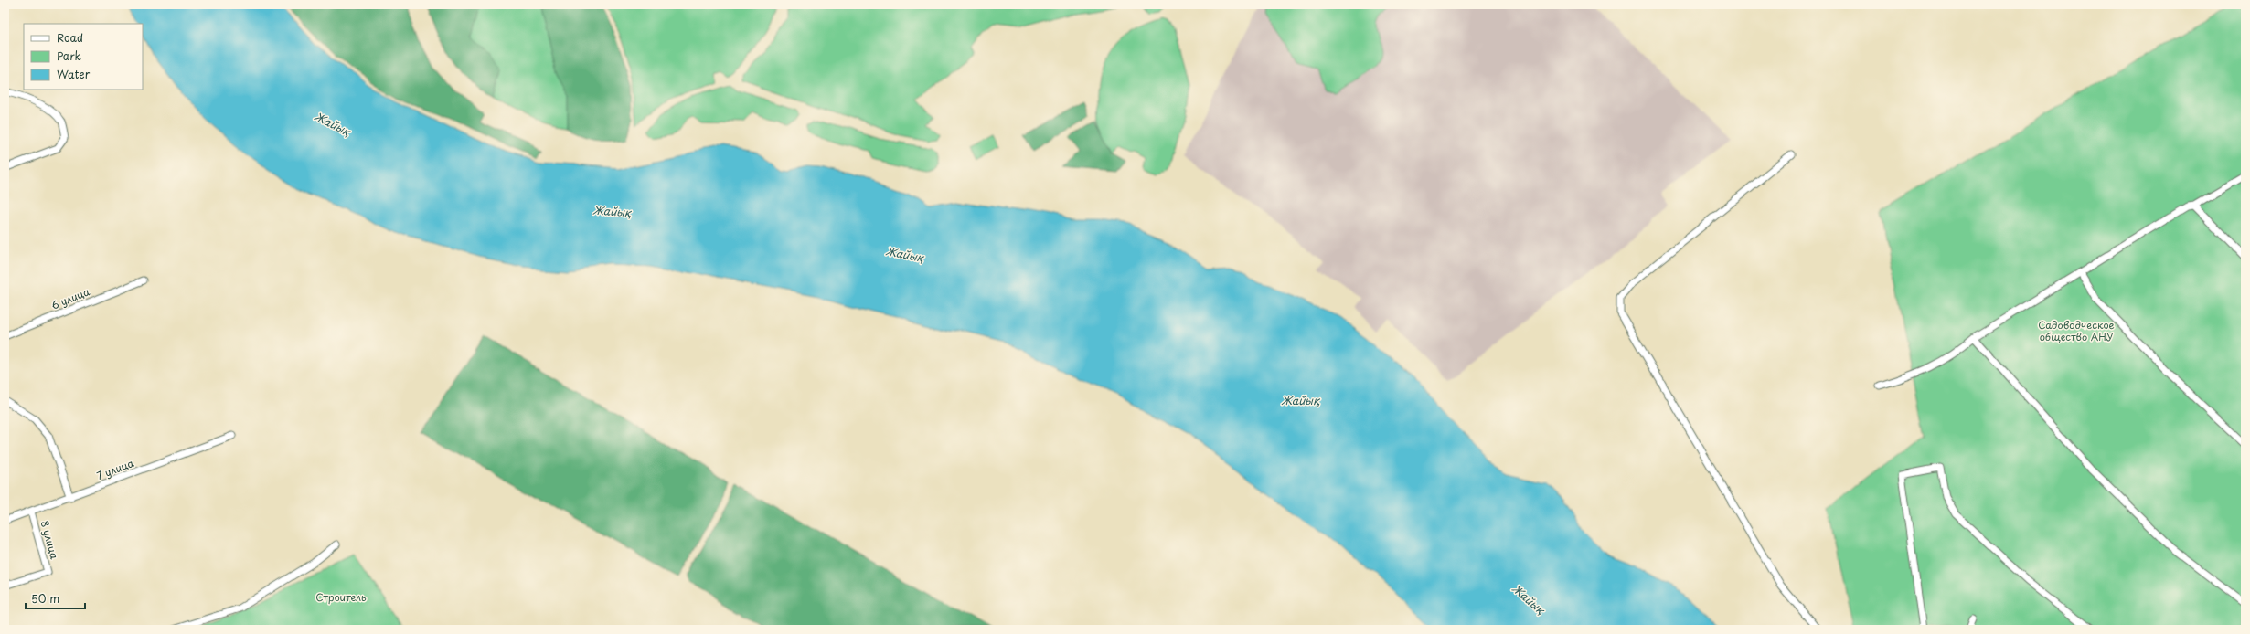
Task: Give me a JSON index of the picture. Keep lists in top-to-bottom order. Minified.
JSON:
{"streets":{"street":["6 улица","7 улица","8 улица"]},"crossings":[["7 улица","8 улица"]],"water":["Жайық"],"parks":["Садоводческое общество АНУ","Строитель"],"legend":["Road","Park","Water"],"scale_bar":"50 m"}
